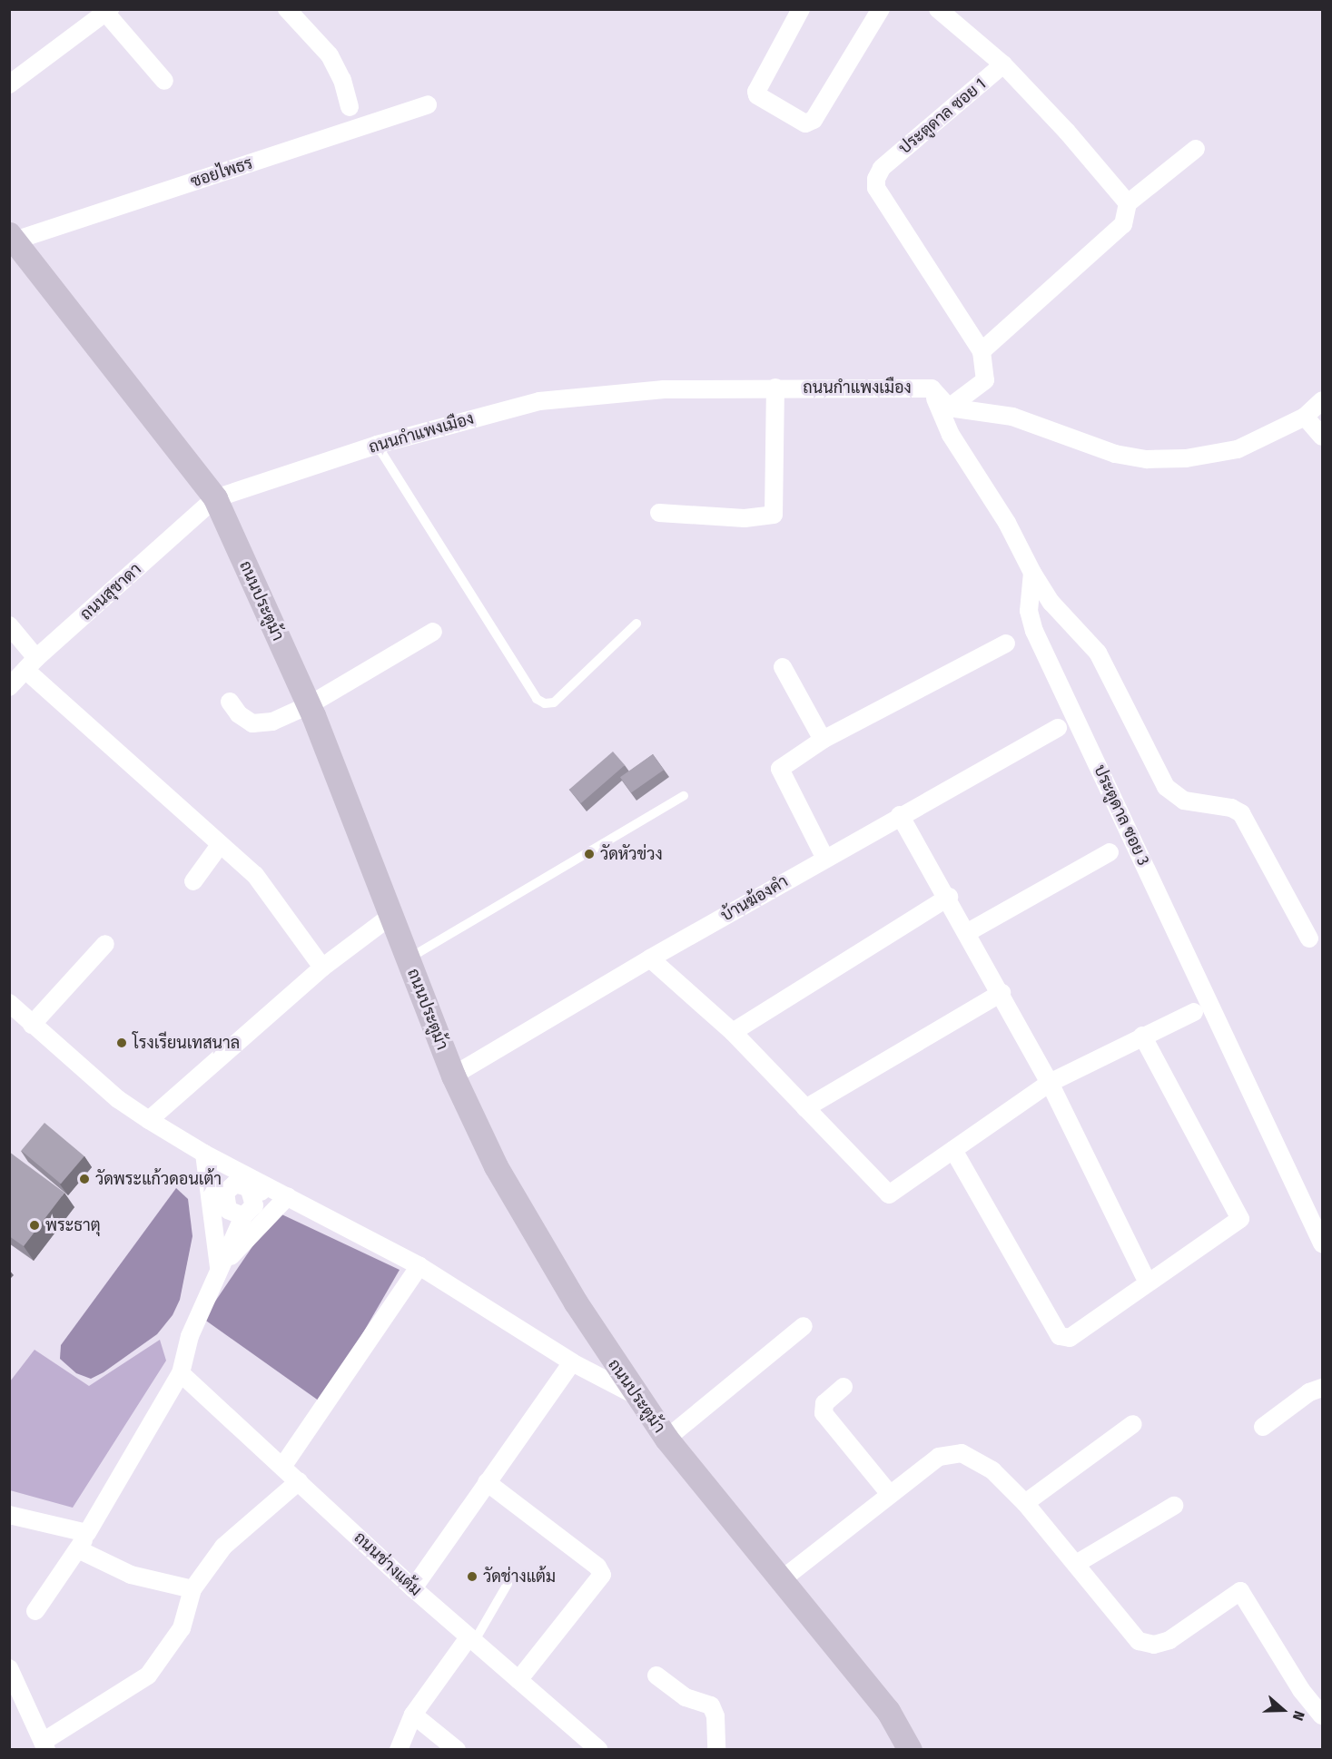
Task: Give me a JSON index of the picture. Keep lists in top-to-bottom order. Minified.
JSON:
{"streets":{"main road":["ถนนประตูม้า"],"street":["ประตูดาล ซอย 1","ซอยไพธร","ถนนกำแพงเมือง","ถนนสุชาดา","ประตูดาล ซอย 3","บ้านฆ้องคำ","ถนนช่างแต้ม"]},"crossings":[["ซอยไพธร","ถนนประตูม้า"],["ถนนกำแพงเมือง","ถนนสุชาดา"],["ถนนกำแพงเมือง","ถนนประตูม้า"],["ถนนสุชาดา","ถนนประตูม้า"],["ถนนประตูม้า","บ้านฆ้องคำ"]],"places":["วัดหัวข่วง","โรงเรียนเทสนาล","วัดพระแก้วดอนเต้า","พระธาตุ","วัดช่างแต้ม"],"north":"right"}
